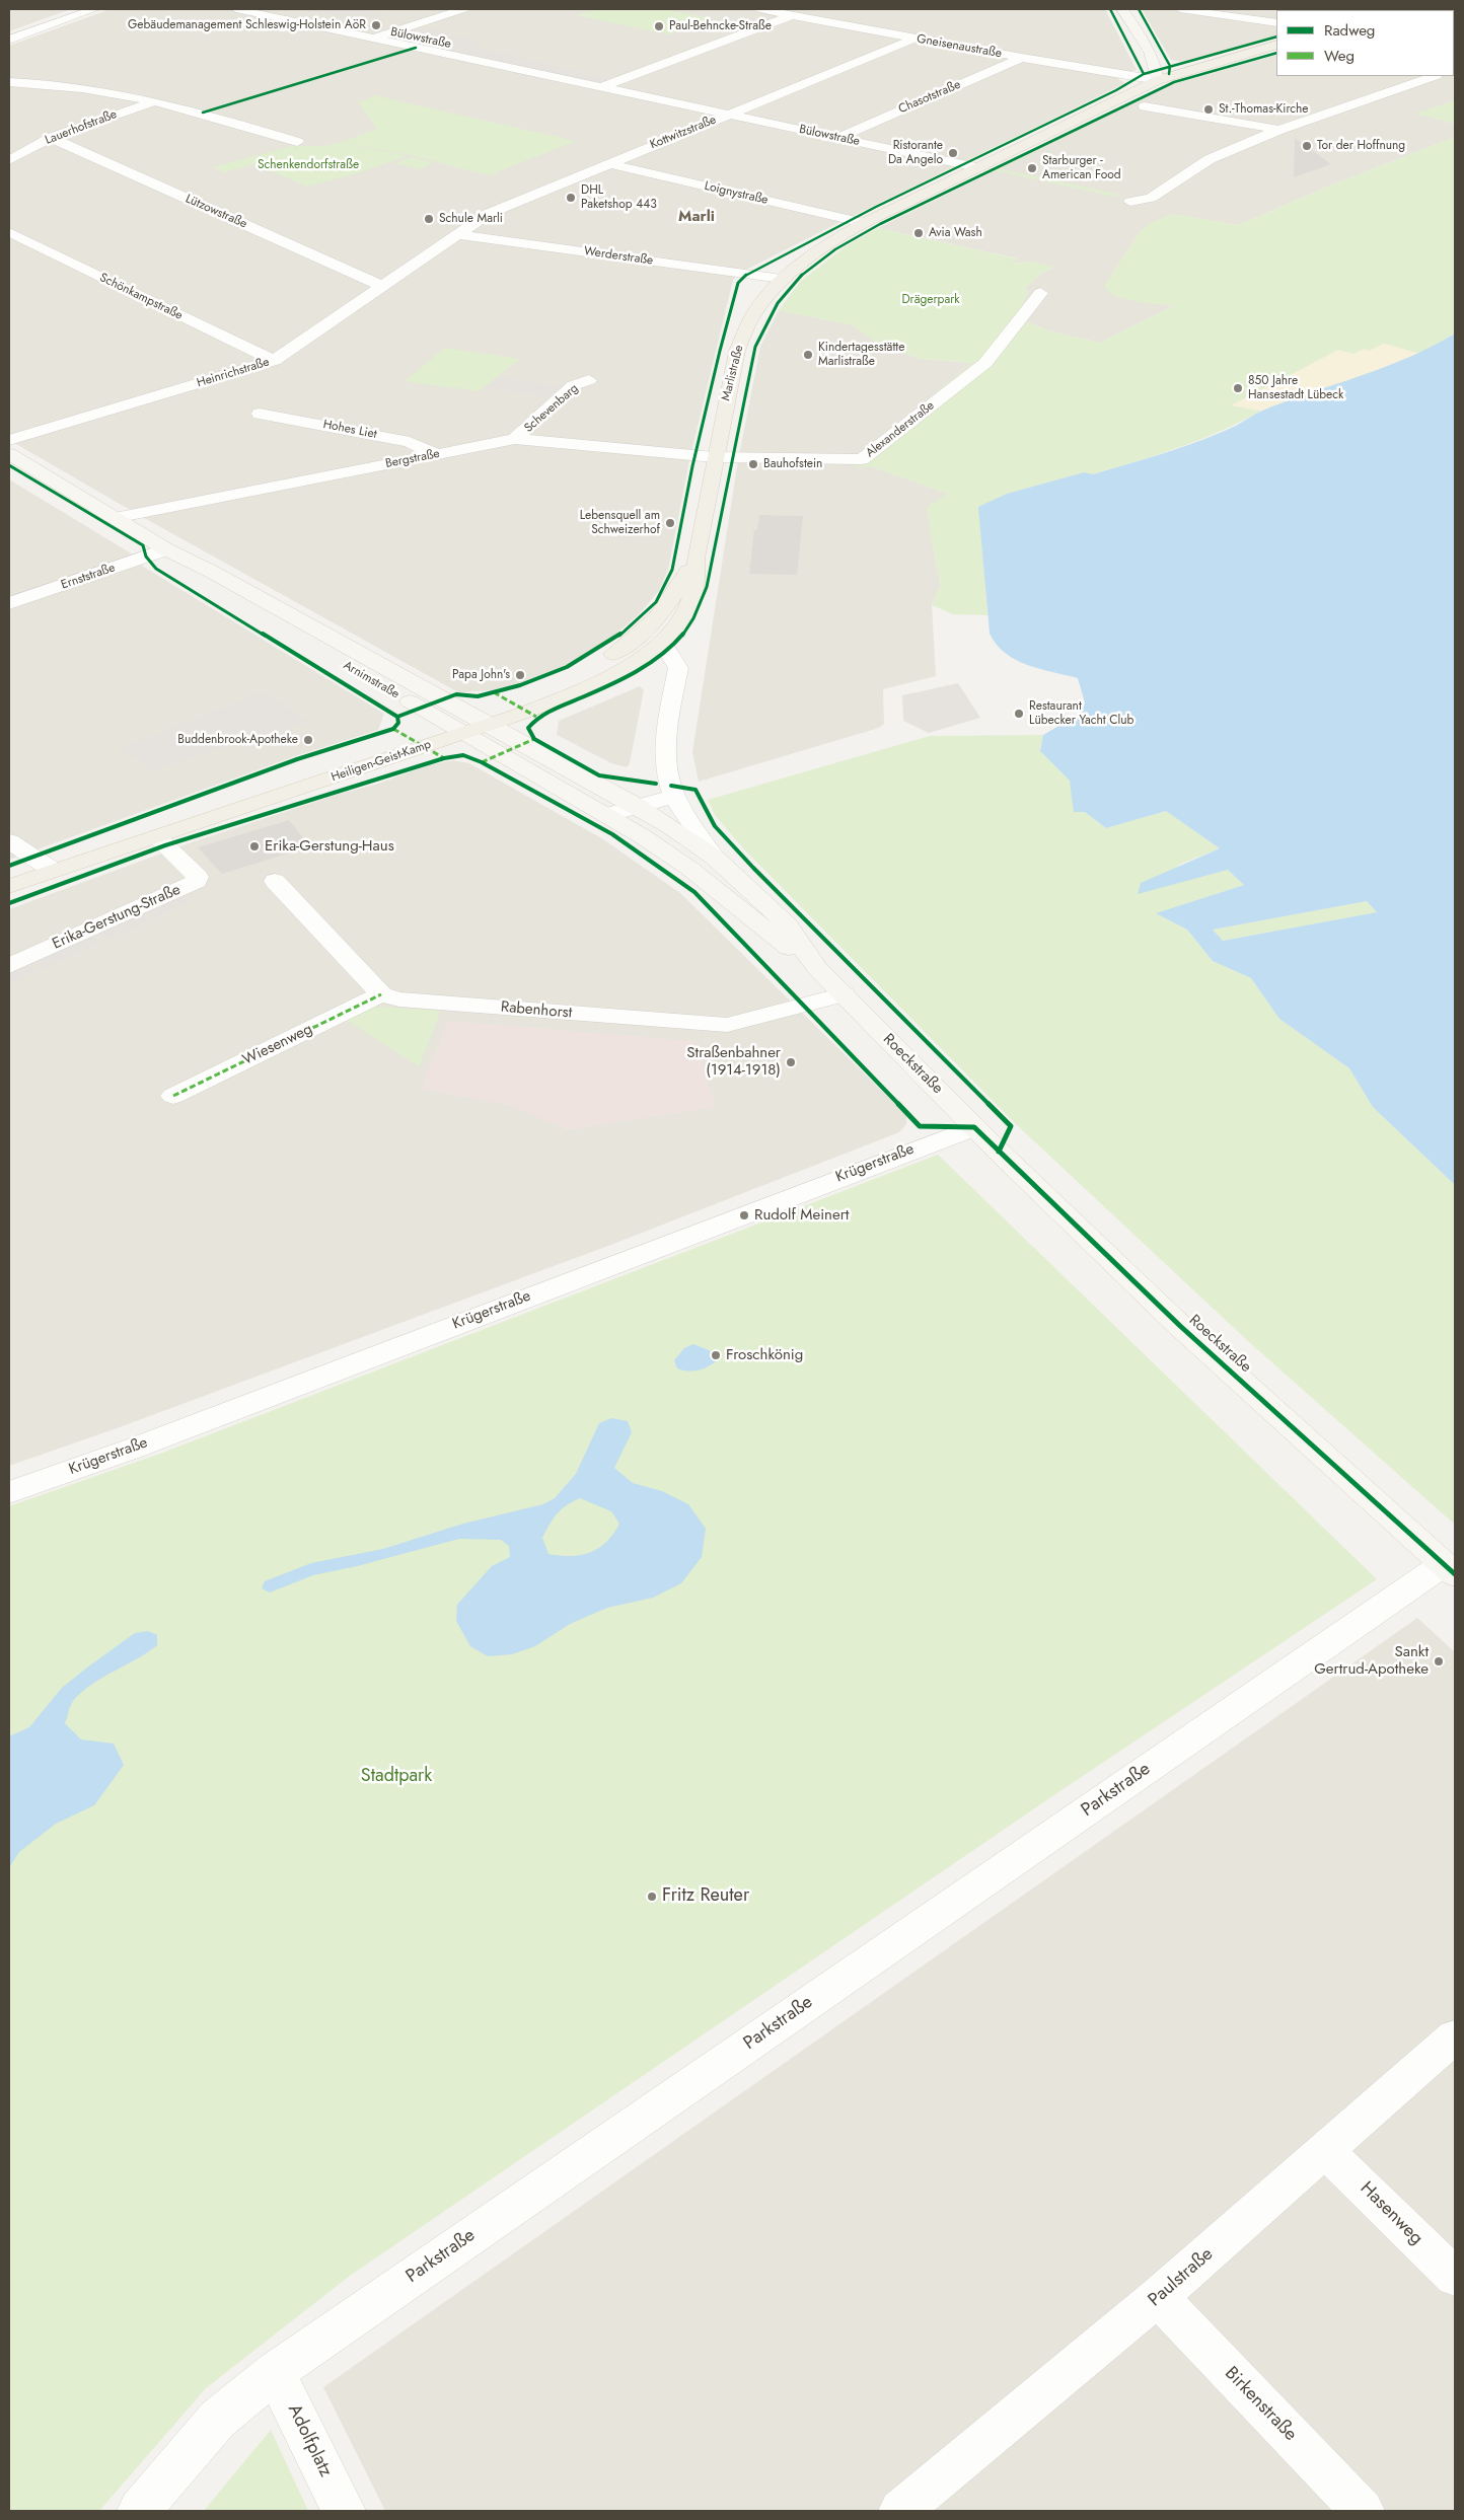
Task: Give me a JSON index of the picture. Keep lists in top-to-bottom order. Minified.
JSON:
{"streets":{"main road":["Marlistraße","Arnimstraße","Heiligen-Geist-Kamp","Roeckstraße"],"street":["Bülowstraße","Gneisenaustraße","Chasotstraße","Lauerhofstraße","Kottwitzstraße","Loignystraße","Lützowstraße","Werderstraße","Schönkampstraße","Heinrichstraße","Schevenbarg","Hohes Liet","Alexanderstraße","Bergstraße","Ernststraße","Erika-Gerstung-Straße","Rabenhorst","Wiesenweg","Krügerstraße","Parkstraße","Hasenweg","Paulstraße","Birkenstraße","Adolfplatz"]},"crossings":[["Bülowstraße","Chasotstraße"],["Bülowstraße","Kottwitzstraße"],["Bülowstraße","Marlistraße"],["Gneisenaustraße","Chasotstraße"],["Gneisenaustraße","Kottwitzstraße"],["Gneisenaustraße","Marlistraße"],["Lauerhofstraße","Lützowstraße"],["Kottwitzstraße","Loignystraße"],["Kottwitzstraße","Werderstraße"],["Kottwitzstraße","Heinrichstraße"],["Loignystraße","Marlistraße"],["Lützowstraße","Heinrichstraße"],["Werderstraße","Heinrichstraße"],["Werderstraße","Marlistraße"],["Schönkampstraße","Heinrichstraße"],["Marlistraße","Alexanderstraße"],["Marlistraße","Bergstraße"],["Marlistraße","Heiligen-Geist-Kamp"],["Schevenbarg","Bergstraße"],["Hohes Liet","Bergstraße"],["Alexanderstraße","Bergstraße"],["Bergstraße","Arnimstraße"],["Ernststraße","Arnimstraße"],["Arnimstraße","Heiligen-Geist-Kamp"],["Arnimstraße","Roeckstraße"],["Heiligen-Geist-Kamp","Erika-Gerstung-Straße"],["Rabenhorst","Wiesenweg"],["Rabenhorst","Roeckstraße"],["Roeckstraße","Krügerstraße"],["Roeckstraße","Parkstraße"],["Parkstraße","Adolfplatz"],["Hasenweg","Paulstraße"],["Paulstraße","Birkenstraße"]],"districts":["Marli"],"parks":["Schenkendorfstraße","Drägerpark","Stadtpark"],"places":["Gebäudemanagement Schleswig-Holstein AöR","Paul-Behncke-Straße","St.-Thomas-Kirche","Tor der Hoffnung","Ristorante Da Angelo","Starburger - American Food","DHL Paketshop 443","Schule Marli","Avia Wash","Kindertagesstätte Marlistraße","850 Jahre Hansestadt Lübeck","Bauhofstein","Lebensquell am Schweizerhof","Papa John's","Restaurant Lübecker Yacht Club","Buddenbrook-Apotheke","Erika-Gerstung-Haus","Straßenbahner (1914-1918)","Rudolf Meinert","Froschkönig","Sankt Gertrud-Apotheke","Fritz Reuter"],"legend":["Radweg","Weg"]}
